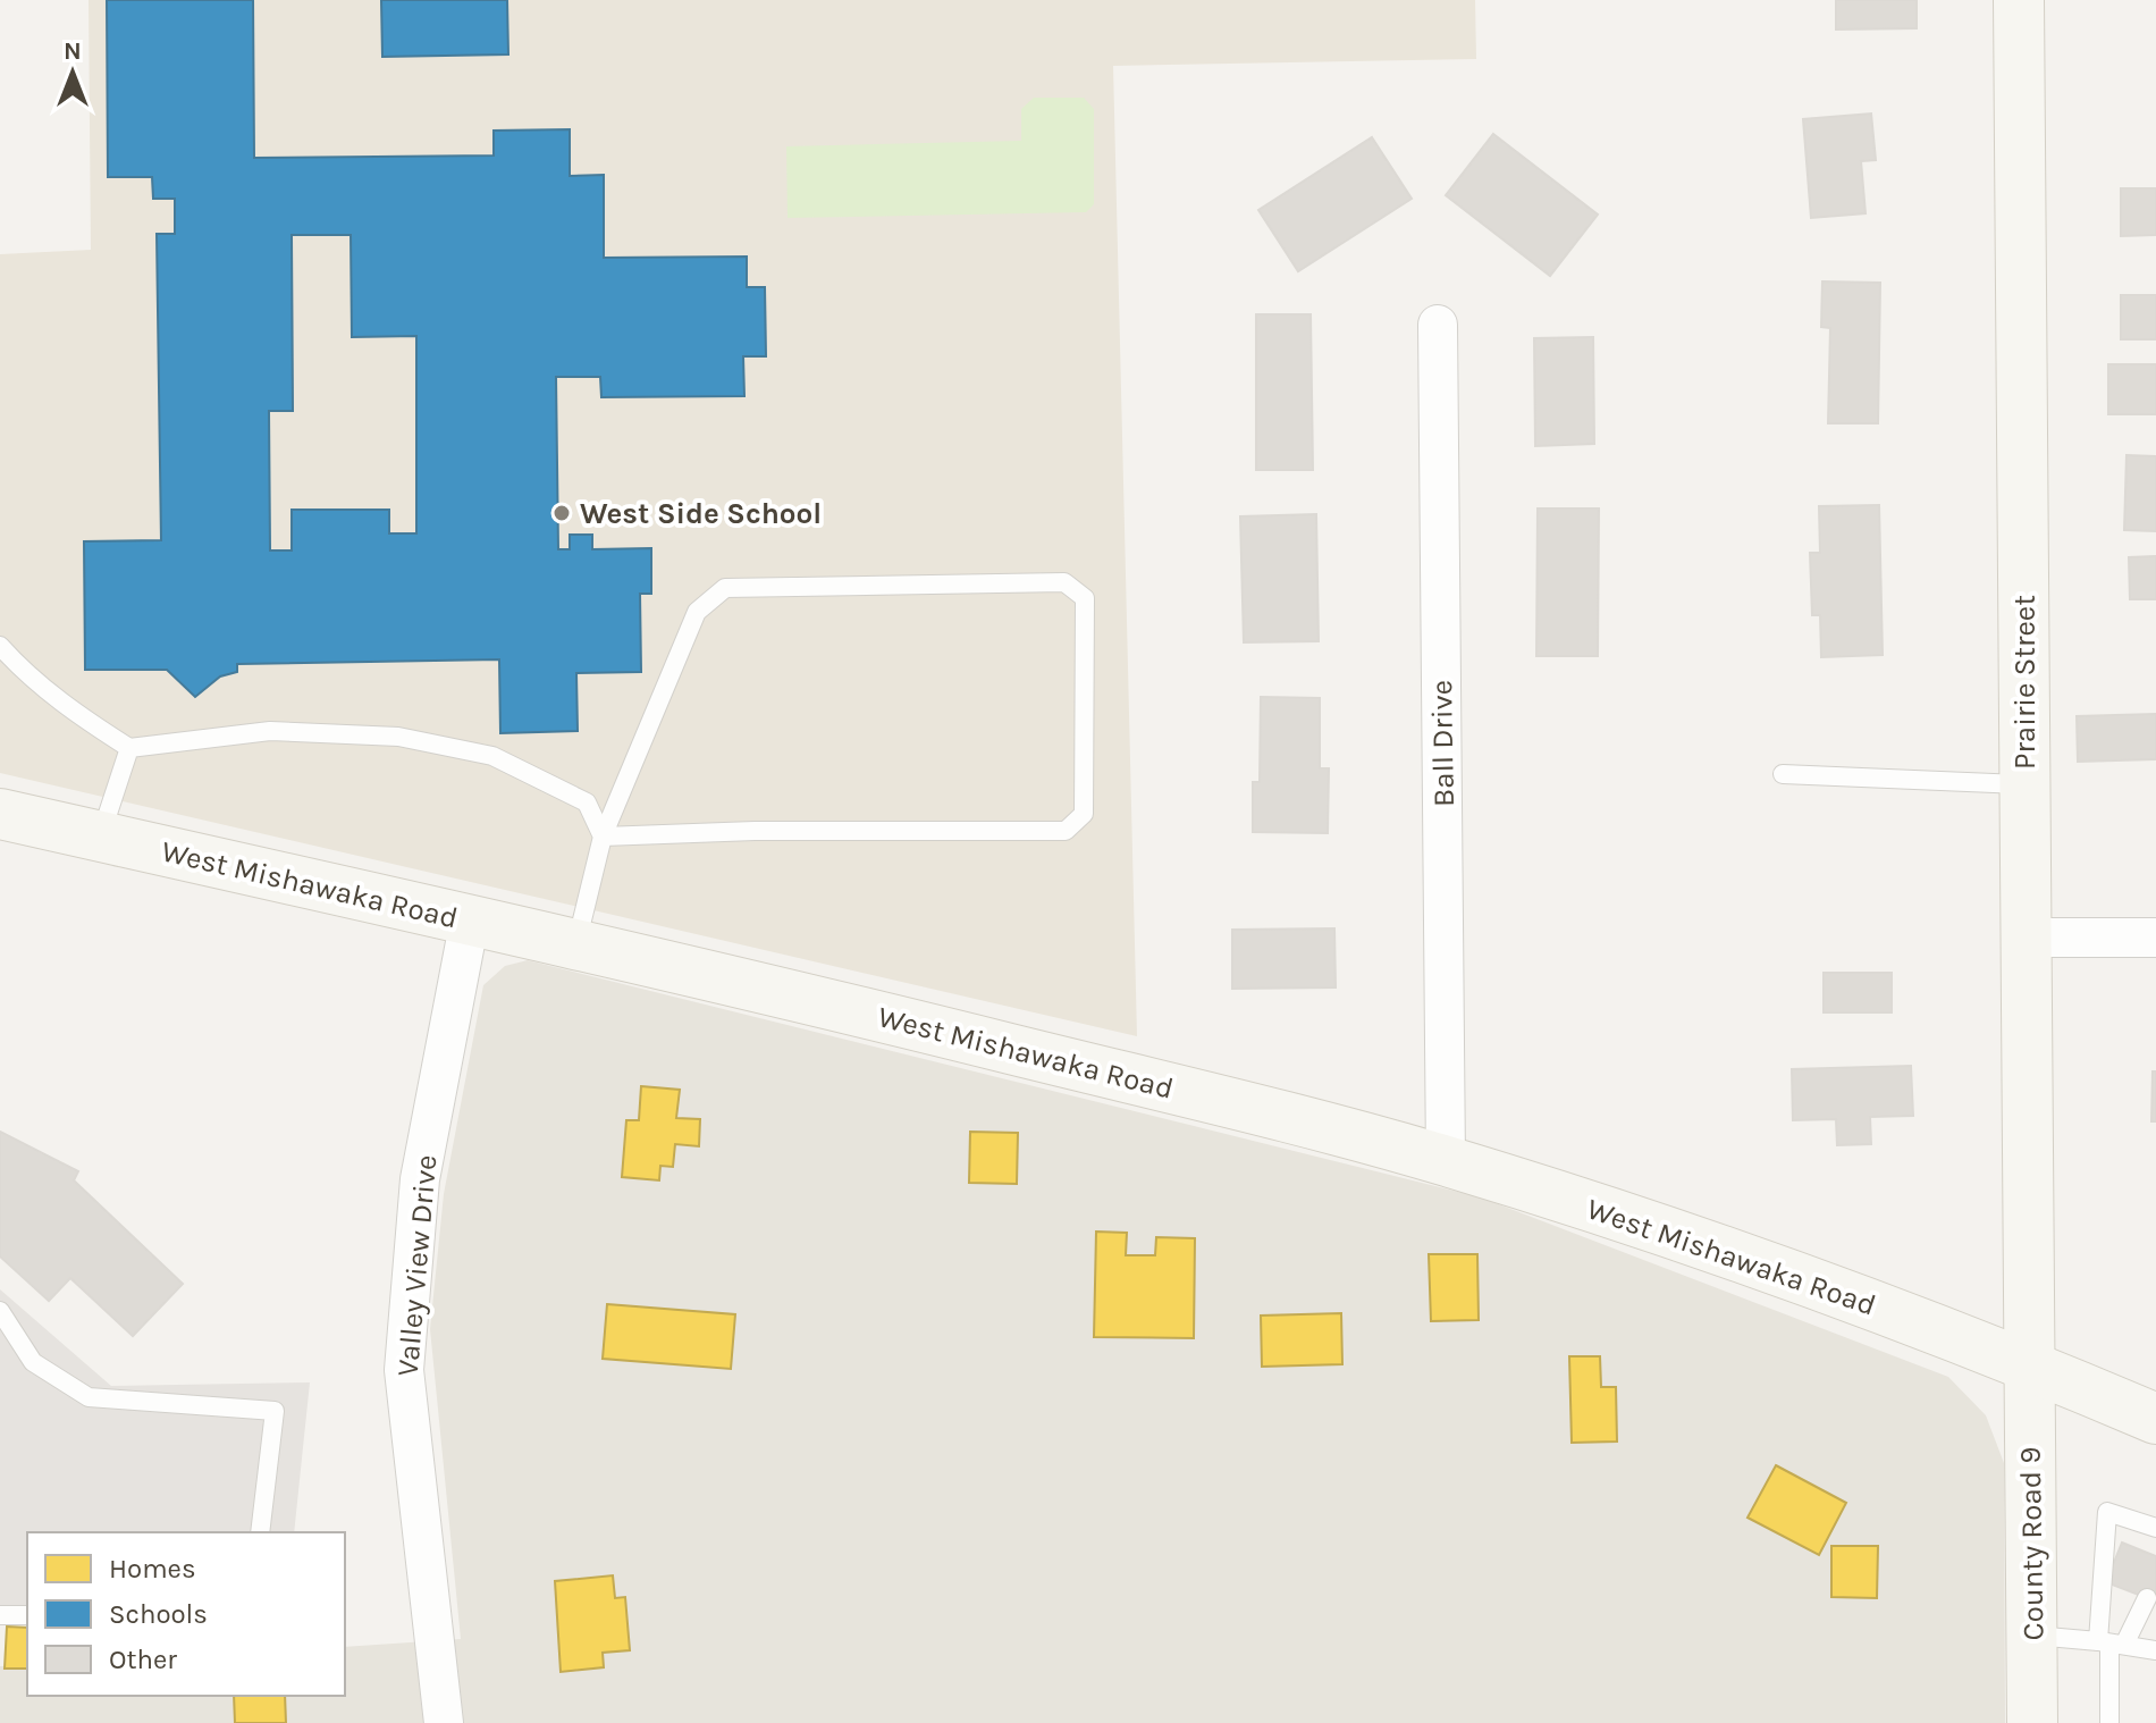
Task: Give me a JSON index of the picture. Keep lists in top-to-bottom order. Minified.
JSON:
{"streets":{"main road":["Prairie Street","West Mishawaka Road","County Road 9"],"street":["Ball Drive","Valley View Drive"]},"crossings":[["Prairie Street","West Mishawaka Road"],["Prairie Street","County Road 9"],["Ball Drive","West Mishawaka Road"],["West Mishawaka Road","Valley View Drive"],["West Mishawaka Road","County Road 9"]],"places":["West Side School"],"legend":["Homes","Schools","Other"],"north":"top"}
